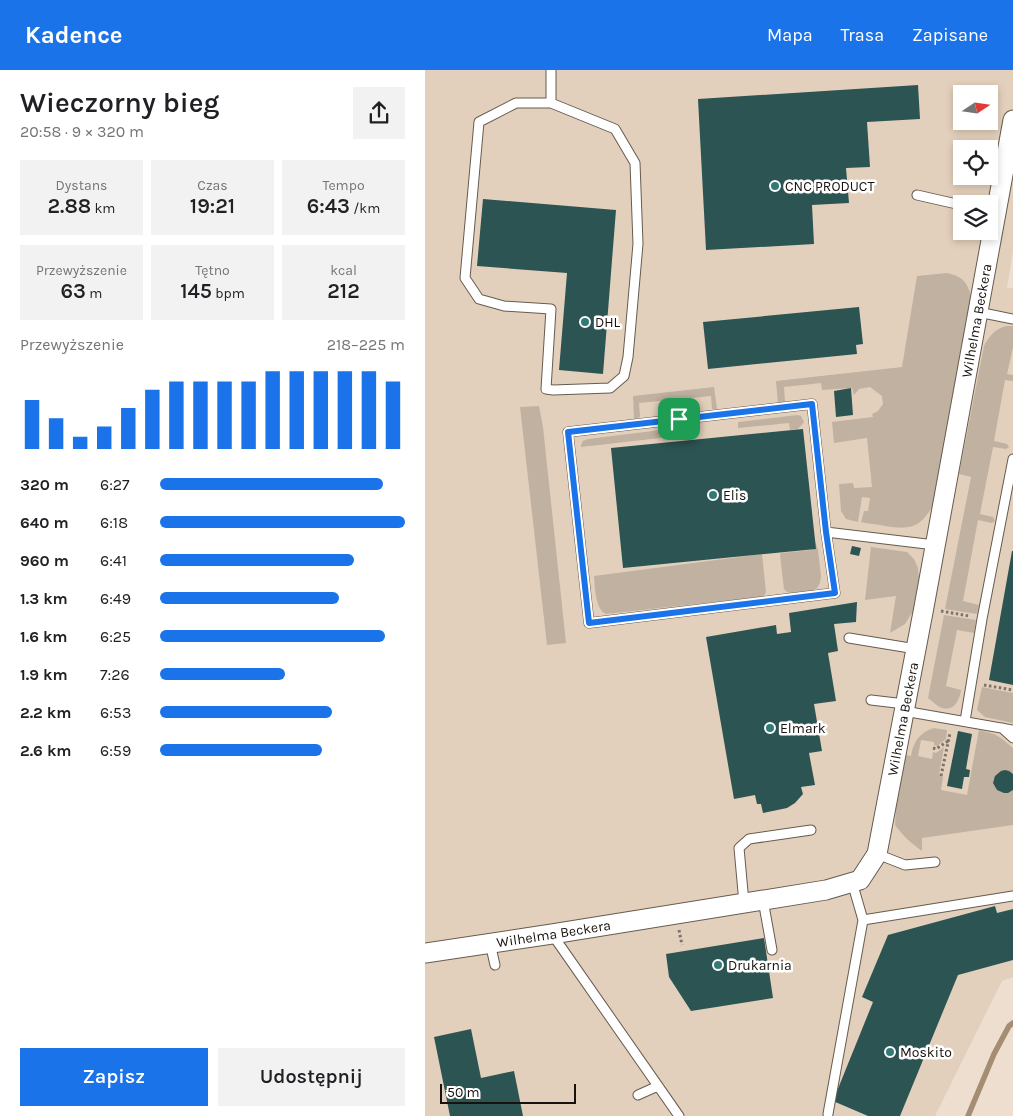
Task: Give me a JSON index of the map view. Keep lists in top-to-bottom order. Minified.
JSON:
{"streets":{"street":["Wilhelma Beckera"]},"places":["CNC PRODUCT","DHL","Elis","Elmark","Drukarnia","Moskito"],"scale_bar":"50 m","north":"right","page":{"header":"Kadence","nav":["Mapa","Trasa","Zapisane"],"heading":["Wieczorny bieg","20:58 · 9 × 320 m"],"stats":[["Dystans","2.88 km"],["Czas","19:21"],["Tempo","6:43 /km"],["Przewyższenie","63 m"],["Tętno","145 bpm"],["kcal","212"]],"chart":["Przewyższenie","218–225 m"],"list":[{"name":"320 m","note":"6:27"},{"name":"640 m","note":"6:18"},{"name":"960 m","note":"6:41"},{"name":"1.3 km","note":"6:49"},{"name":"1.6 km","note":"6:25"},{"name":"1.9 km","note":"7:26"},{"name":"2.2 km","note":"6:53"},{"name":"2.6 km","note":"6:59"}],"buttons":["Zapisz","Udostępnij"],"scale":"50 m"}}
